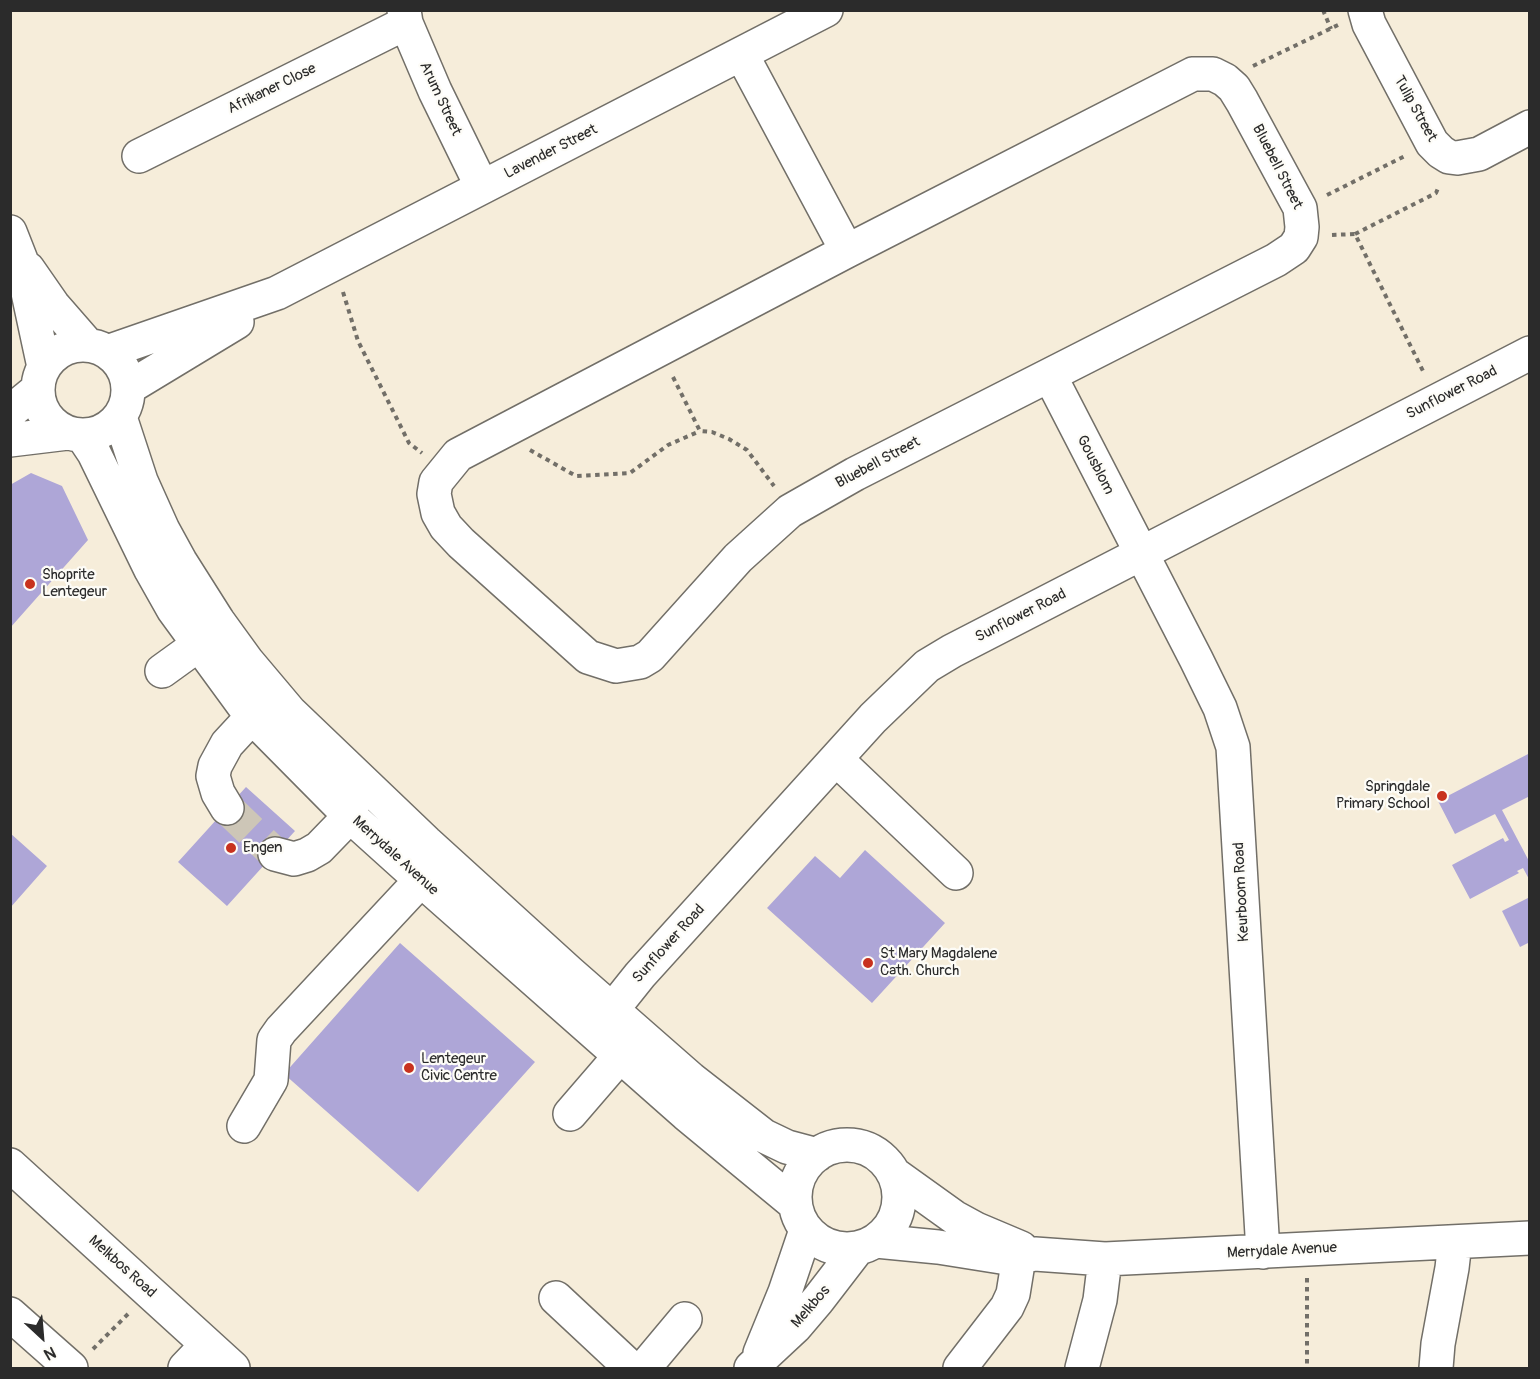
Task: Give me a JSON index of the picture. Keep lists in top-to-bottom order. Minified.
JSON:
{"streets":{"street":["Afrikaner Close","Arum Street","Tulip Street","Lavender Street","Bluebell Street","Sunflower Road","Gousblom","Merrydale Avenue","Keurboom Road","Melkbos Road","Melkbos"]},"crossings":[["Afrikaner Close","Arum Street"],["Arum Street","Lavender Street"],["Lavender Street","Merrydale Avenue"],["Bluebell Street","Gousblom"],["Sunflower Road","Gousblom"],["Sunflower Road","Merrydale Avenue"],["Sunflower Road","Keurboom Road"],["Gousblom","Keurboom Road"],["Merrydale Avenue","Keurboom Road"],["Merrydale Avenue","Melkbos"]],"places":["Shoprite Lentegeur","Springdale Primary School","Engen","St Mary Magdalene Cath. Church","Lentegeur Civic Centre"],"north":"bottom right"}
